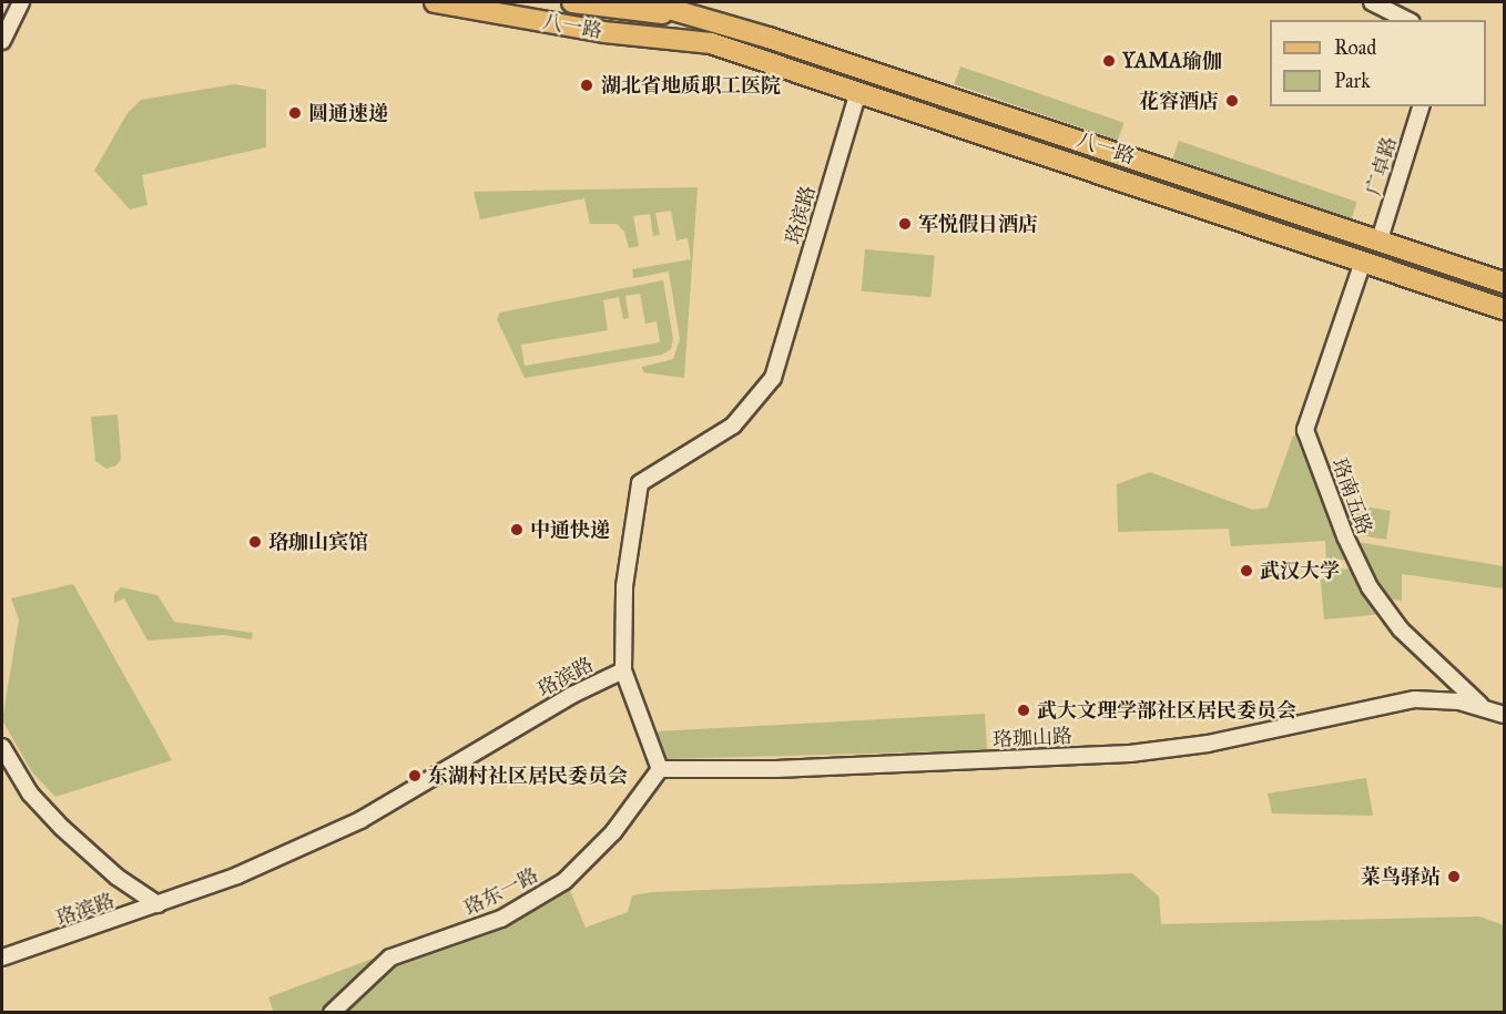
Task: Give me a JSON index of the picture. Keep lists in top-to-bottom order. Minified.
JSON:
{"streets":{"main road":["八一路"],"street":["广卓路","珞滨路","珞南五路","珞珈山路","珞东一路"]},"crossings":[["八一路","广卓路"],["八一路","珞滨路"],["八一路","珞南五路"],["珞南五路","珞珈山路"],["珞珈山路","珞东一路"]],"places":["YAMA瑜伽","湖北省地质职工医院","花容酒店","圆通速递","军悦假日酒店","中通快递","珞珈山宾馆","武汉大学","武大文理学部社区居民委员会","东湖村社区居民委员会","菜鸟驿站"],"legend":["Road","Park"]}
